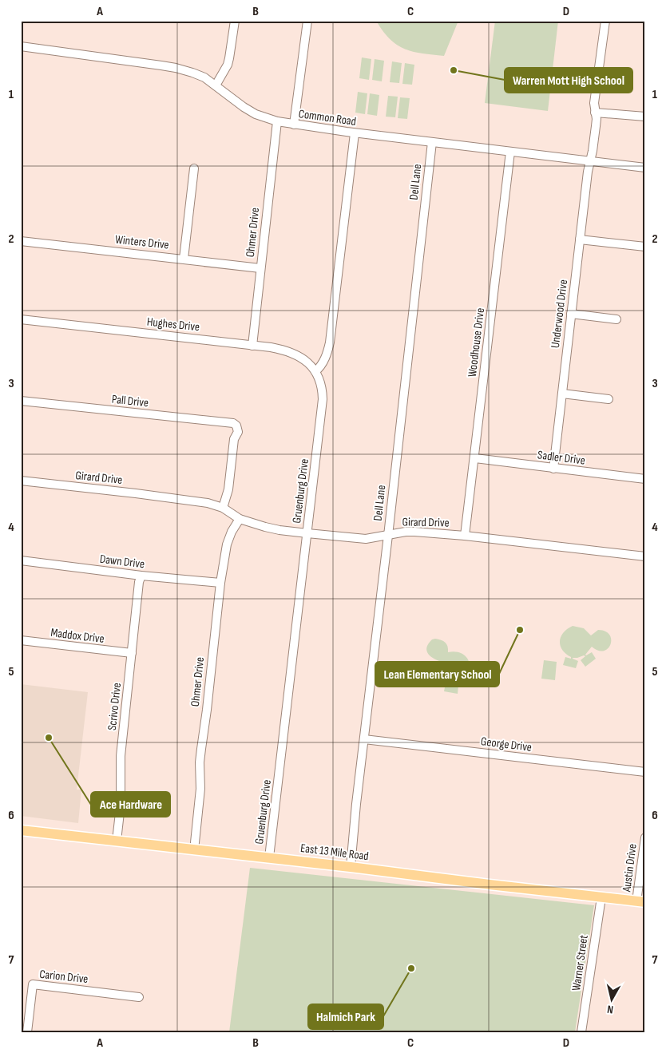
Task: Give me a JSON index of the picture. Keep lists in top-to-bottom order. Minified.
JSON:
{"streets":{"main road":["East 13 Mile Road"],"street":["Common Road","Dell Lane","Ohmer Drive","Winters Drive","Underwood Drive","Hughes Drive","Woodhouse Drive","Pall Drive","Sadler Drive","Girard Drive","Gruenburg Drive","Dawn Drive","Maddox Drive","Scrivo Drive","George Drive","Austin Drive","Warner Street","Carion Drive"]},"crossings":[["Common Road","Dell Lane"],["Common Road","Ohmer Drive"],["Common Road","Underwood Drive"],["Common Road","Woodhouse Drive"],["Dell Lane","Girard Drive"],["Dell Lane","George Drive"],["Dell Lane","East 13 Mile Road"],["Ohmer Drive","Winters Drive"],["Ohmer Drive","Hughes Drive"],["Ohmer Drive","Girard Drive"],["Ohmer Drive","Dawn Drive"],["Ohmer Drive","East 13 Mile Road"],["Underwood Drive","Sadler Drive"],["Hughes Drive","Gruenburg Drive"],["Woodhouse Drive","Sadler Drive"],["Woodhouse Drive","Girard Drive"],["Pall Drive","Girard Drive"],["Girard Drive","Gruenburg Drive"],["Gruenburg Drive","East 13 Mile Road"],["Dawn Drive","Scrivo Drive"],["Maddox Drive","Scrivo Drive"],["Scrivo Drive","East 13 Mile Road"],["East 13 Mile Road","Austin Drive"],["East 13 Mile Road","Warner Street"]],"places":["Warren Mott High School","Lean Elementary School","Ace Hardware","Halmich Park"],"north":"bottom","grid":{"columns":["A","B","C","D"],"rows":["1","2","3","4","5","6","7"]}}
